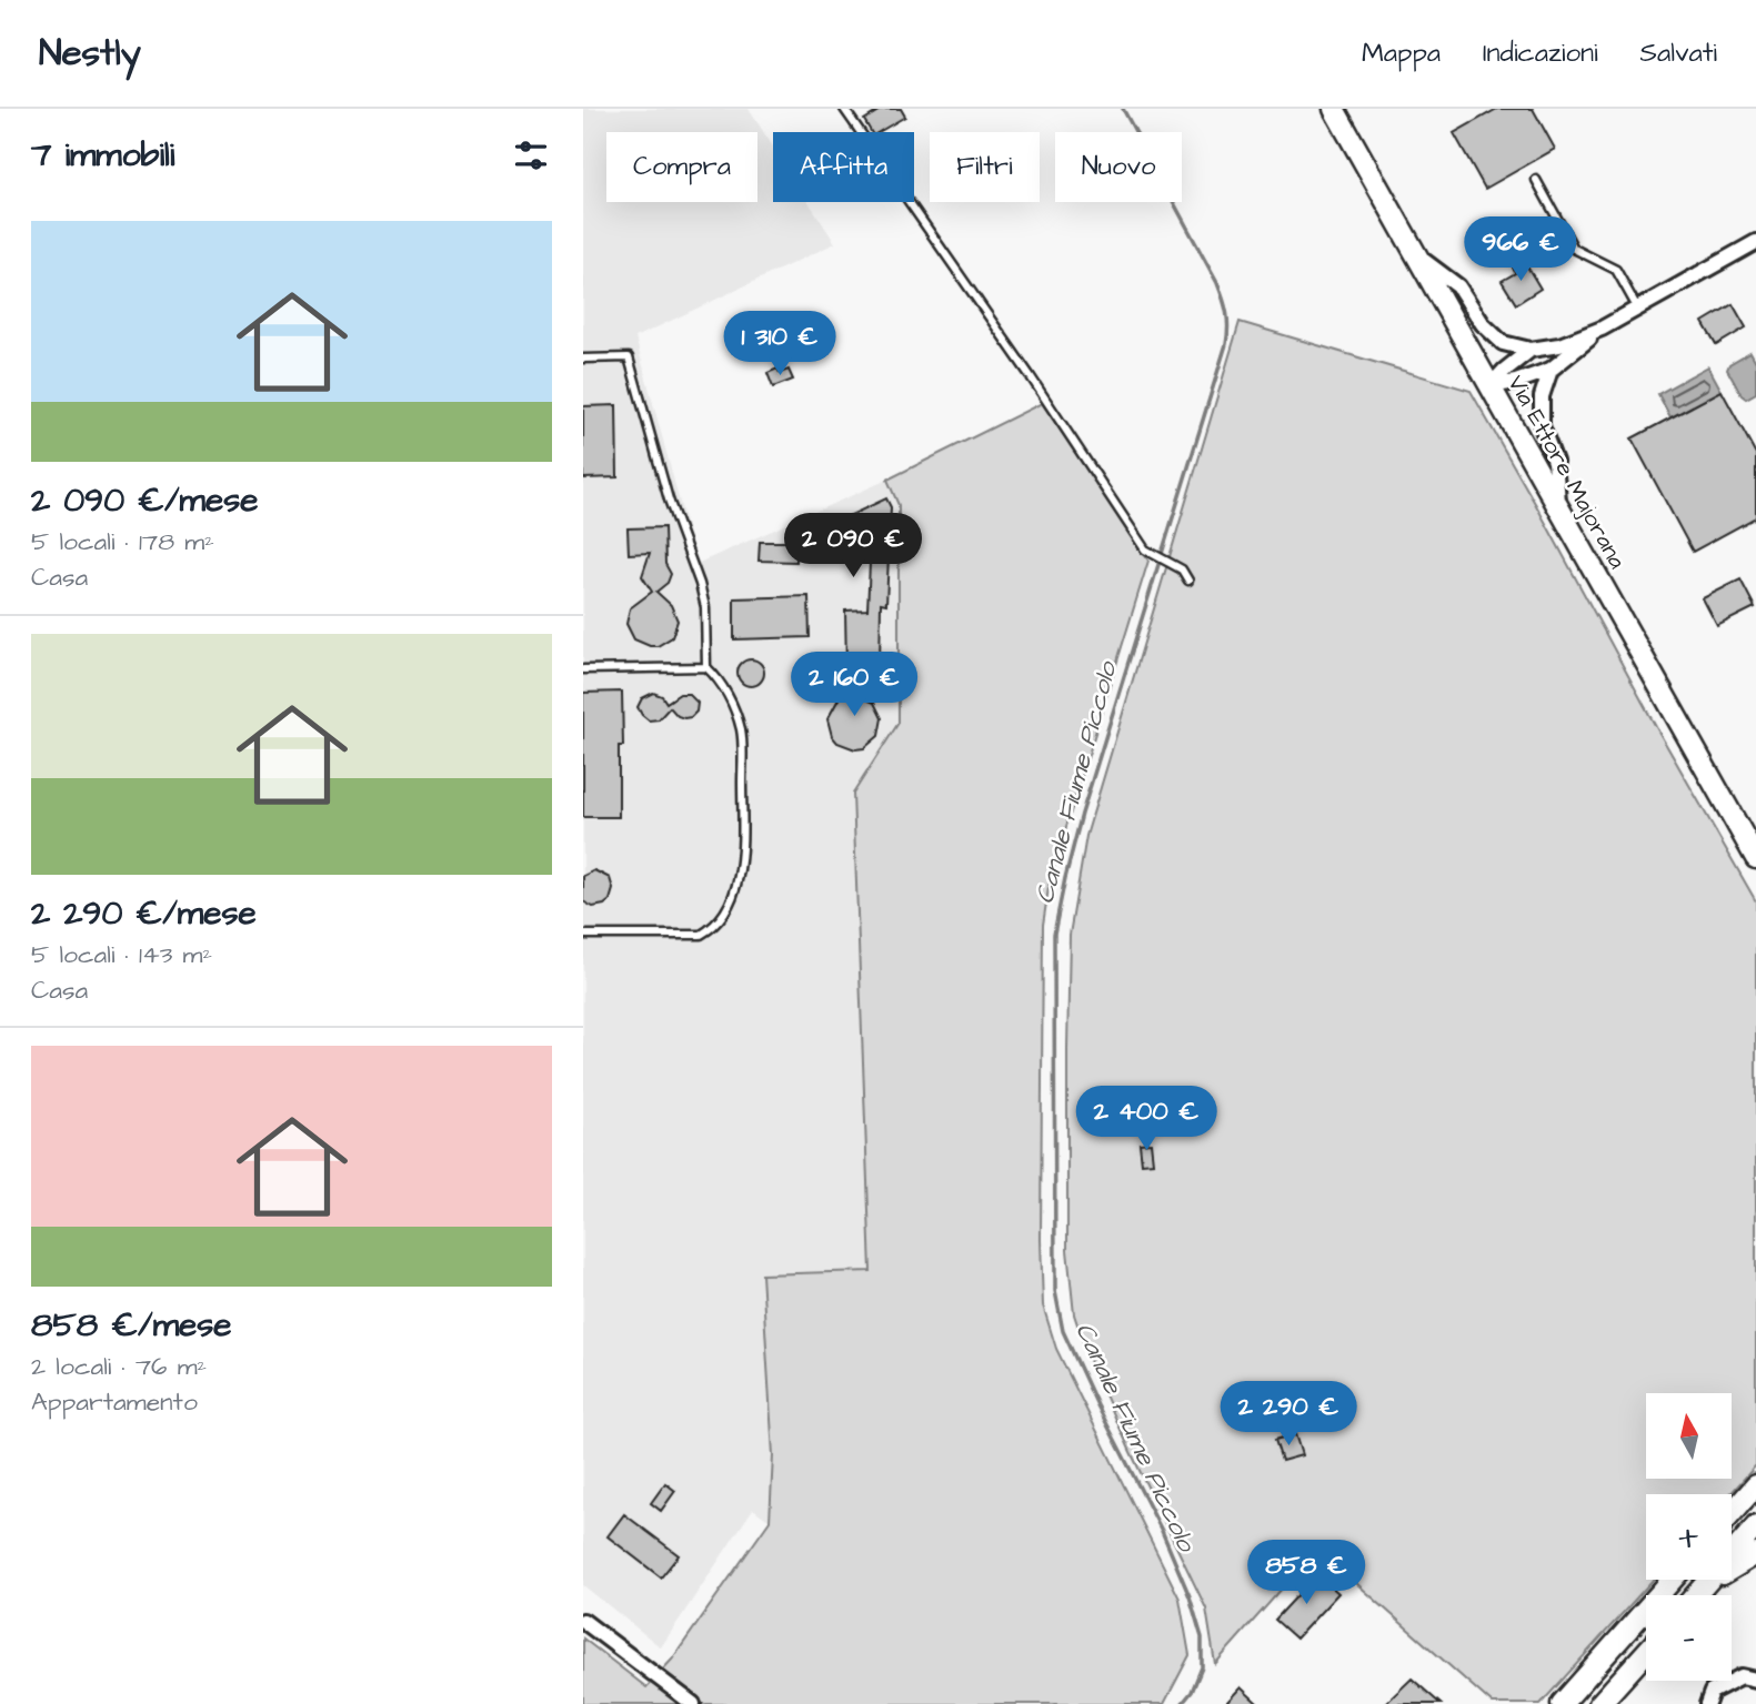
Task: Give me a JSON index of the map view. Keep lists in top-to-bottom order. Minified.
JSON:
{"streets":{"main road":["Via Ettore Majorana"]},"water":["Canale Fiume Piccolo"],"north":"top","page":{"header":"Nestly","nav":["Mappa","Indicazioni","Salvati"],"heading":"7 immobili","chip":["Compra","Affitta","Filtri","Nuovo"],"list":[{"name":"2 090 €/mese","note":"5 locali · 178 m² · Casa"},{"name":"2 290 €/mese","note":"5 locali · 143 m² · Casa"},{"name":"858 €/mese","note":"2 locali · 76 m² · Appartamento"}],"price":["966 €","1 310 €","2 090 €","2 160 €","2 400 €","2 290 €","858 €"],"map_buttons":["+","−"]}}
